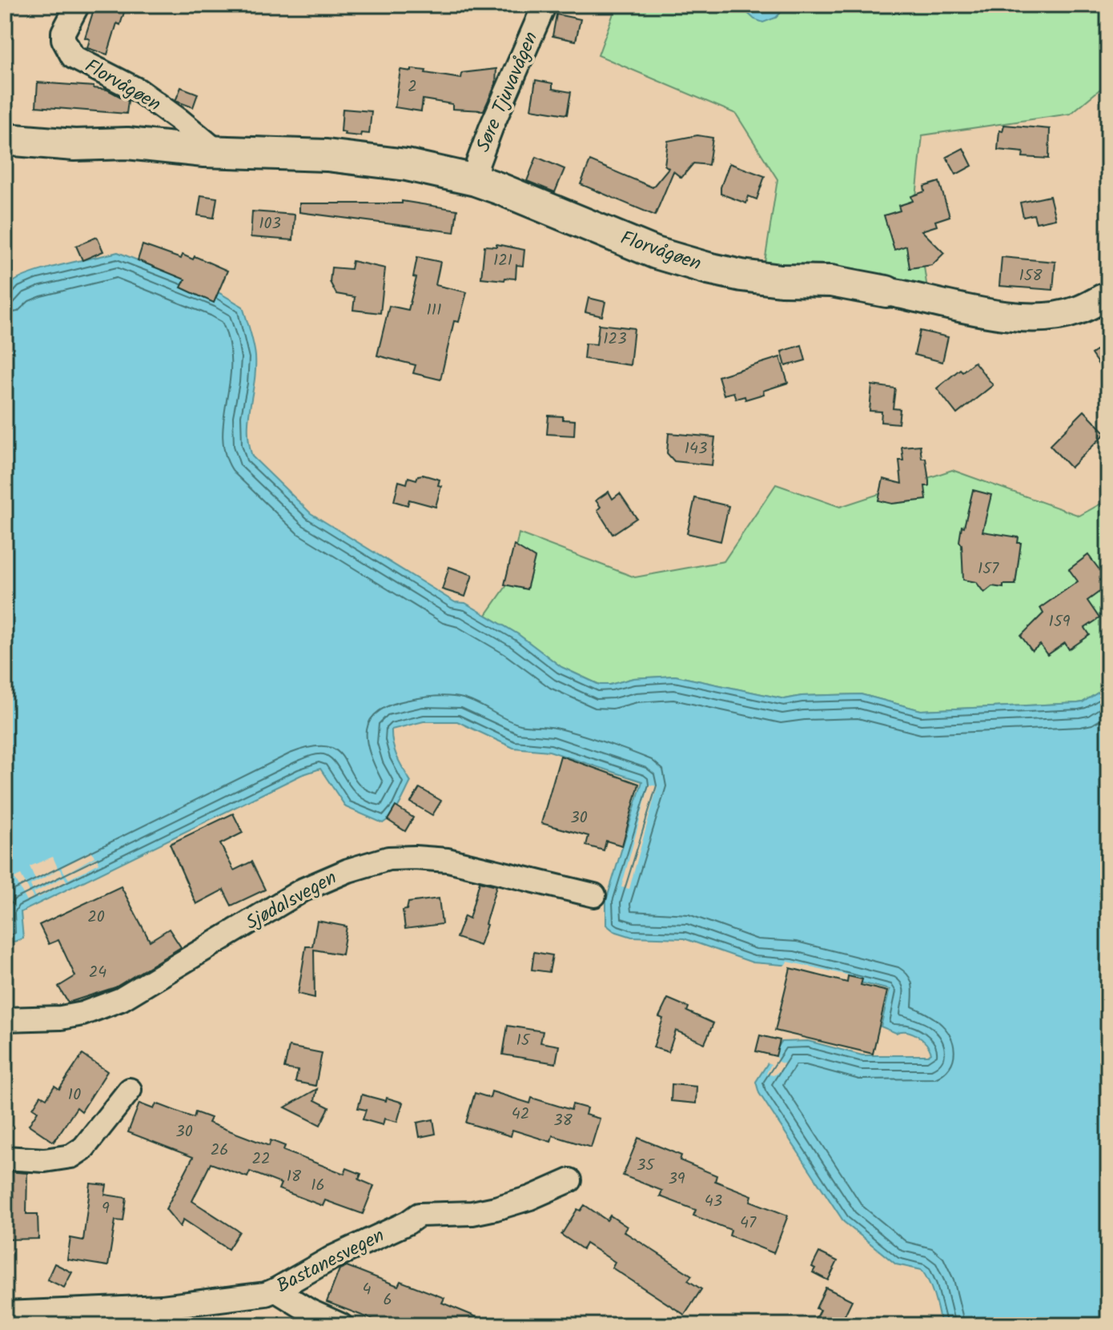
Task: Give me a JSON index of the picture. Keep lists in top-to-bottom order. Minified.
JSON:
{"streets":{"main road":["Florvågøen"],"street":["Søre Tjuvavågen","Sjødalsvegen","Bastanesvegen"]},"crossings":[["Florvågøen","Søre Tjuvavågen"]],"house_numbers":["2","103","121","158","111","123","143","157","159","30","20","24","15","10","42","38","30","26","22","35","18","39","16","43","9","47","4","6"]}
